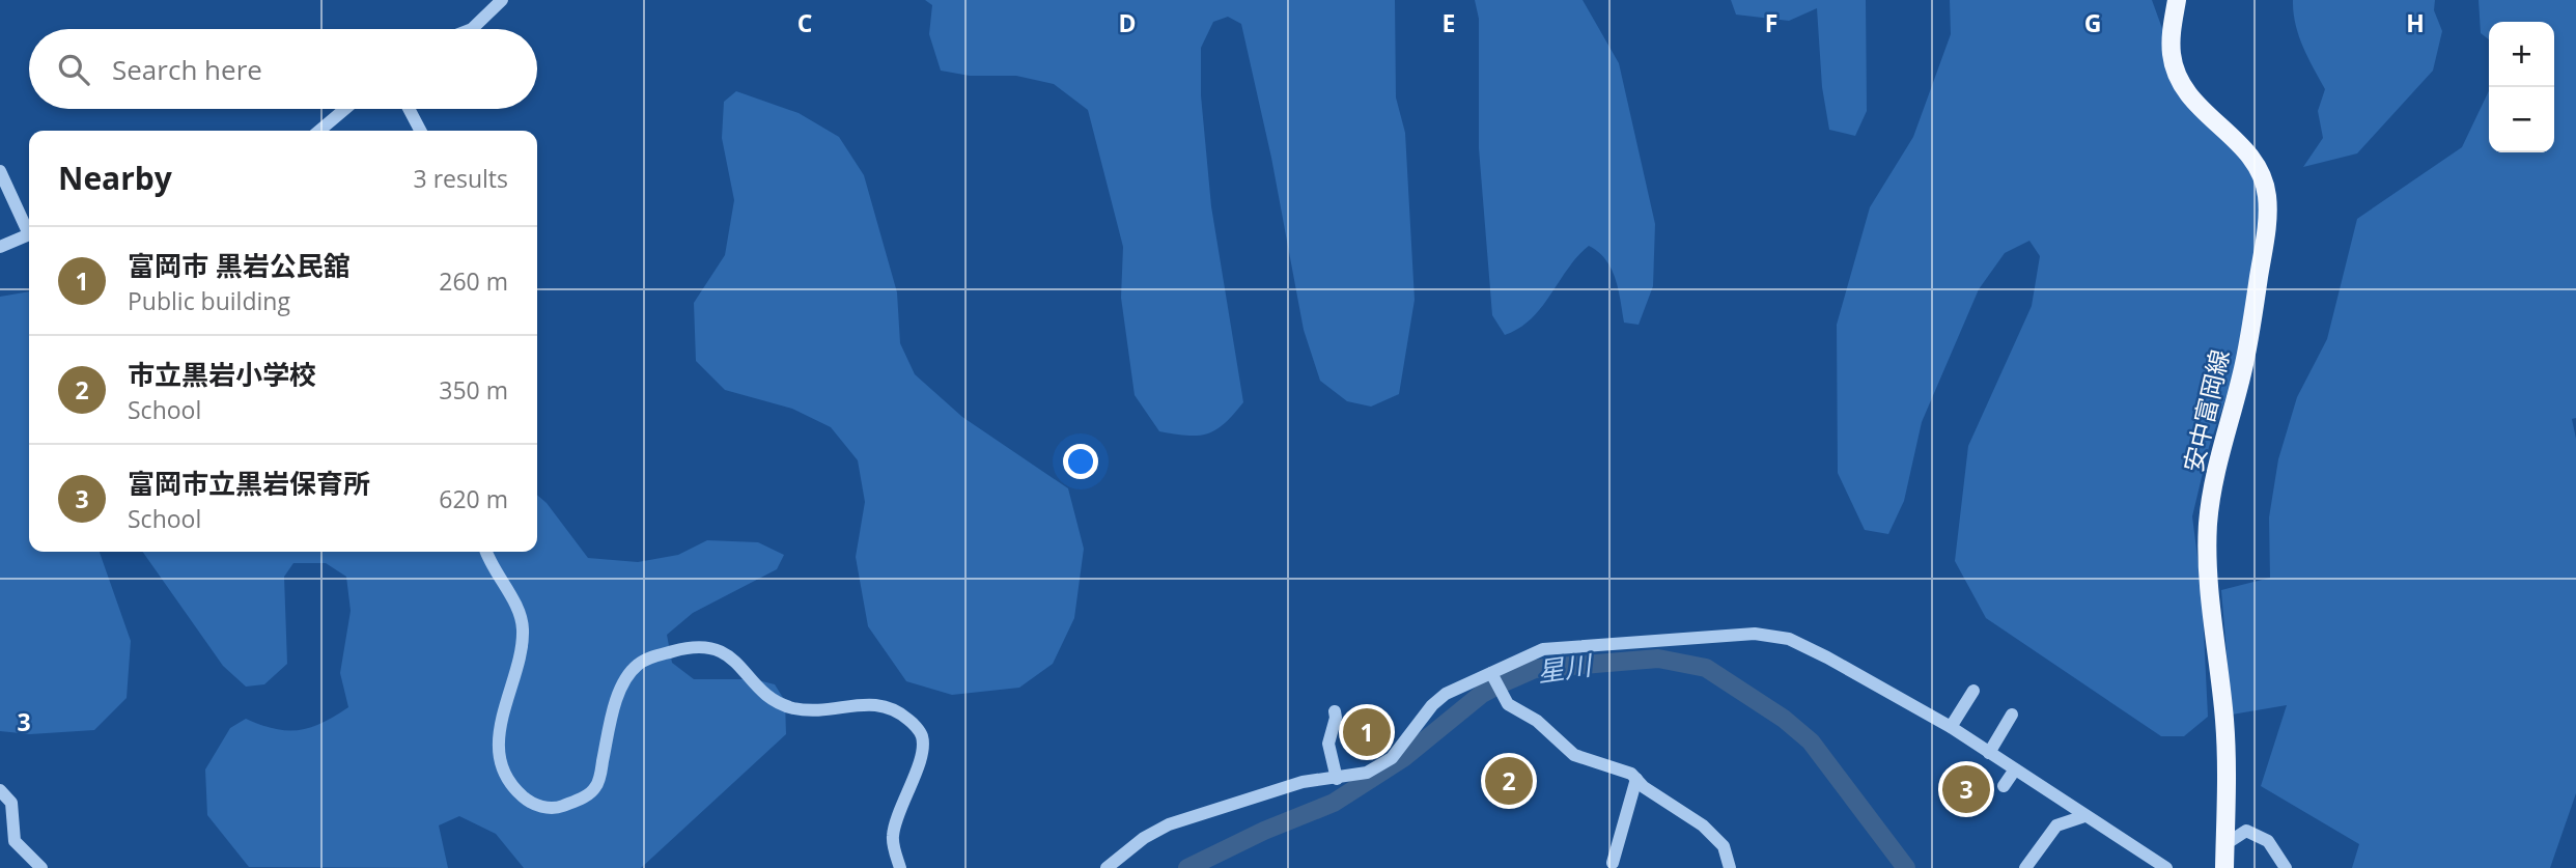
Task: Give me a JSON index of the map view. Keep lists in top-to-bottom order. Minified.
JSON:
{"streets":{"main road":["安中富岡線"]},"water":["星川"],"page":{"map_buttons":["+","−"],"search":"Search here","heading":["Nearby","3 results"],"list":[{"mark":"1","name":"富岡市 黒岩公民舘","note":"Public building","value":"260 m"},{"mark":"2","name":"市立黒岩小学校","note":"School","value":"350 m"},{"mark":"3","name":"富岡市立黒岩保育所","note":"School","value":"620 m"}],"pins":["1","2","3"]},"grid":{"columns":["C","D","E","F","G","H"],"rows":["3"]}}
